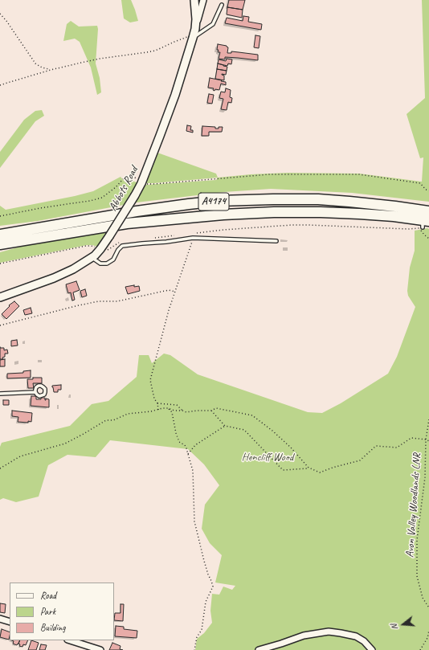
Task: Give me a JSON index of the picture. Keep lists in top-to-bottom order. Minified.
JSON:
{"streets":{"highway":["A4174"],"street":["Abbots Road"],"path":["Avon Valley Woodlands LNR"]},"parks":["Hencliff Wood"],"legend":["Road","Park","Building"],"north":"left"}
